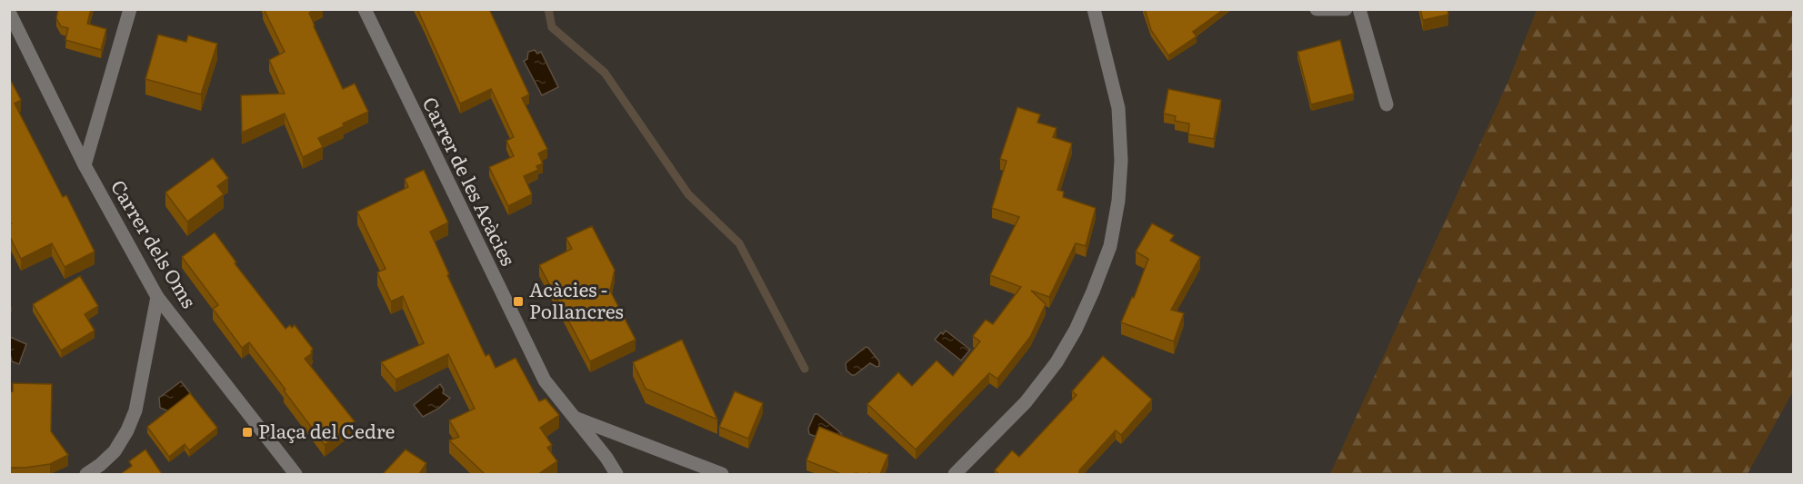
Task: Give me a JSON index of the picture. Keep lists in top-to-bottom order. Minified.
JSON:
{"streets":{"street":["Carrer de les Acàcies","Carrer dels Oms"]},"places":{"transit":["Acàcies - Pollancres","Plaça del Cedre"]}}
